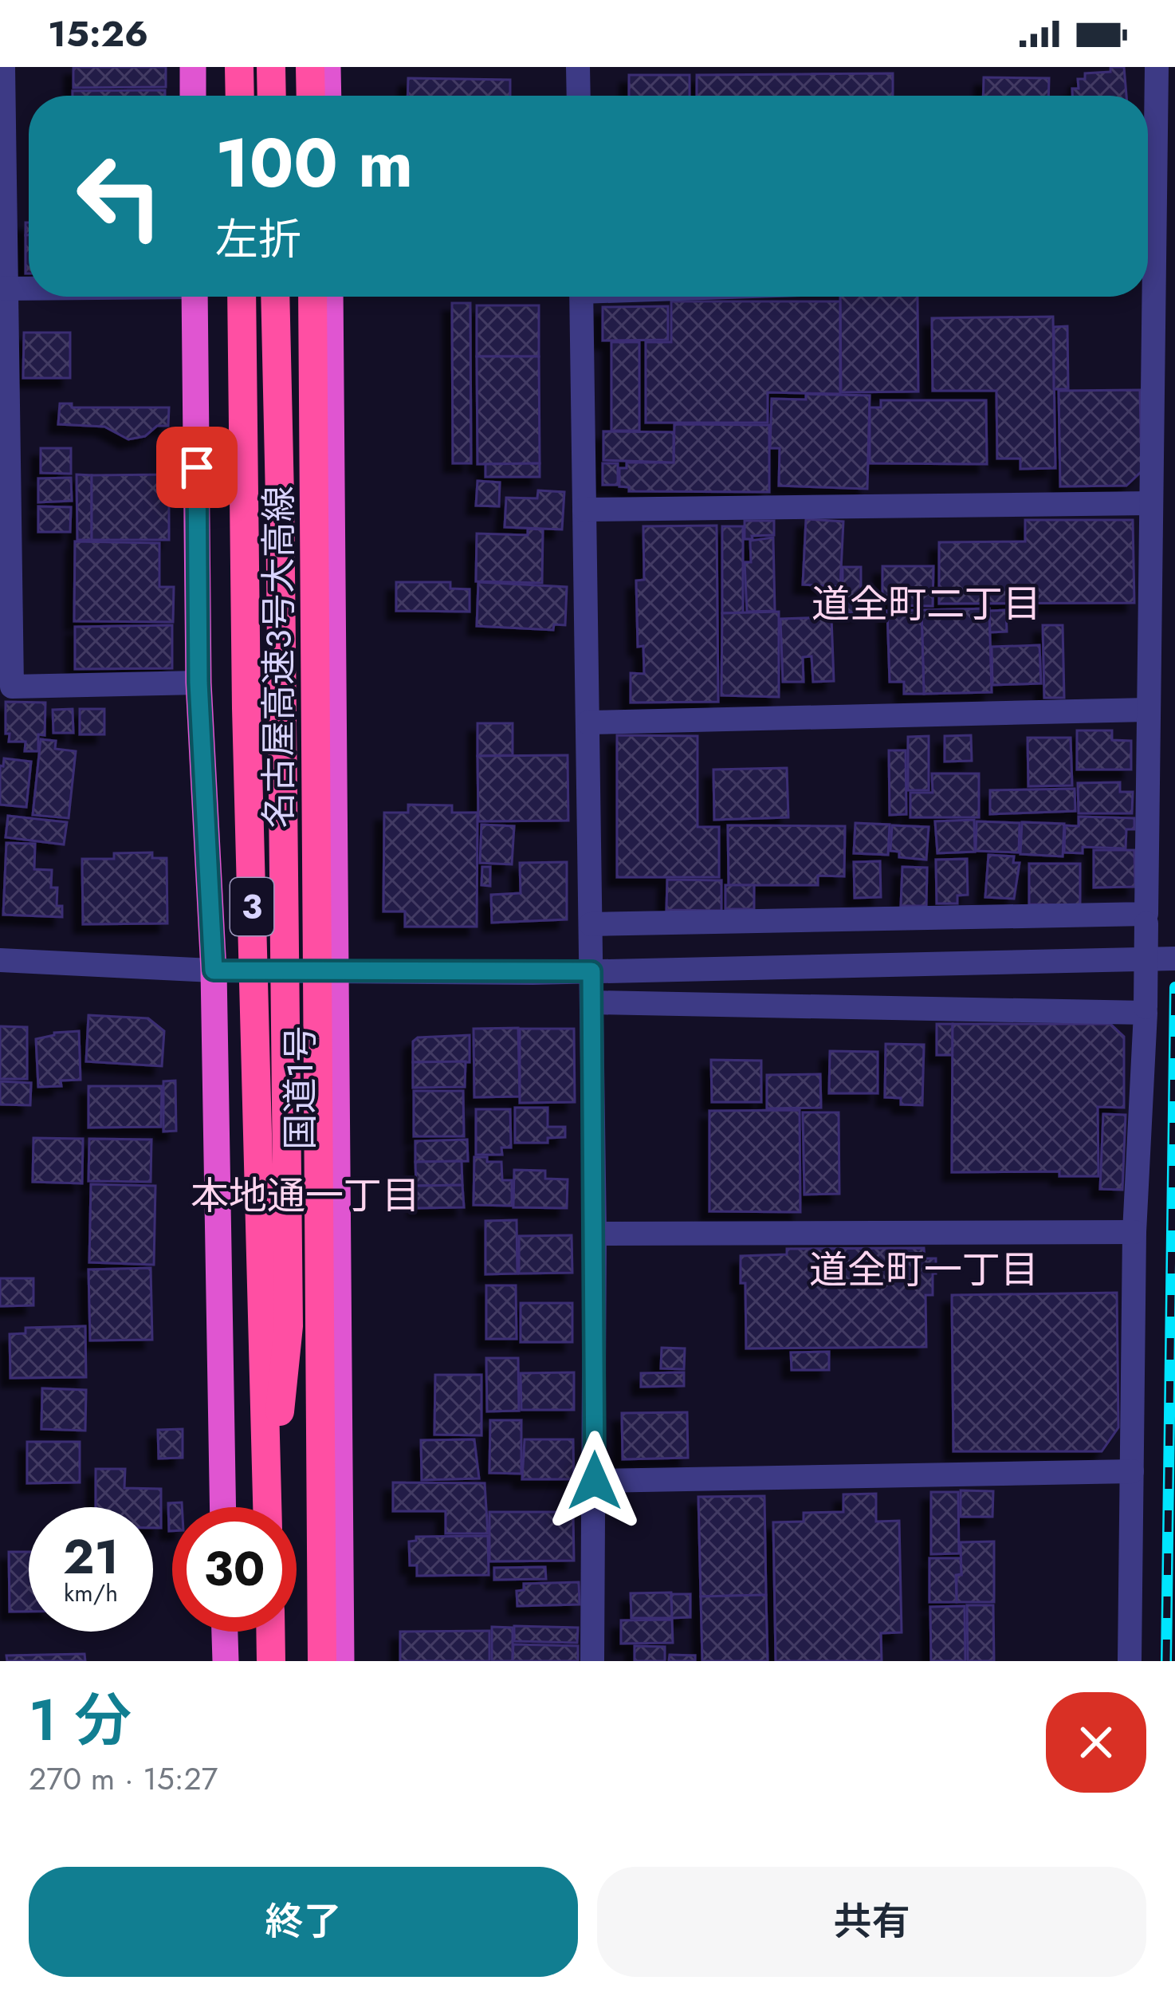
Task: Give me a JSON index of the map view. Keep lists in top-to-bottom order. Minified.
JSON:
{"streets":{"highway":["名古屋高速3号大高線","3","国道1号"]},"districts":["道全町二丁目","本地通一丁目","道全町一丁目"],"page":{"status":"15:26","turn":["100 m","左折"],"speed":"21 km/h","limit":"30","heading":["1 分","270 m · 15:27"],"buttons":["終了","共有"]}}
